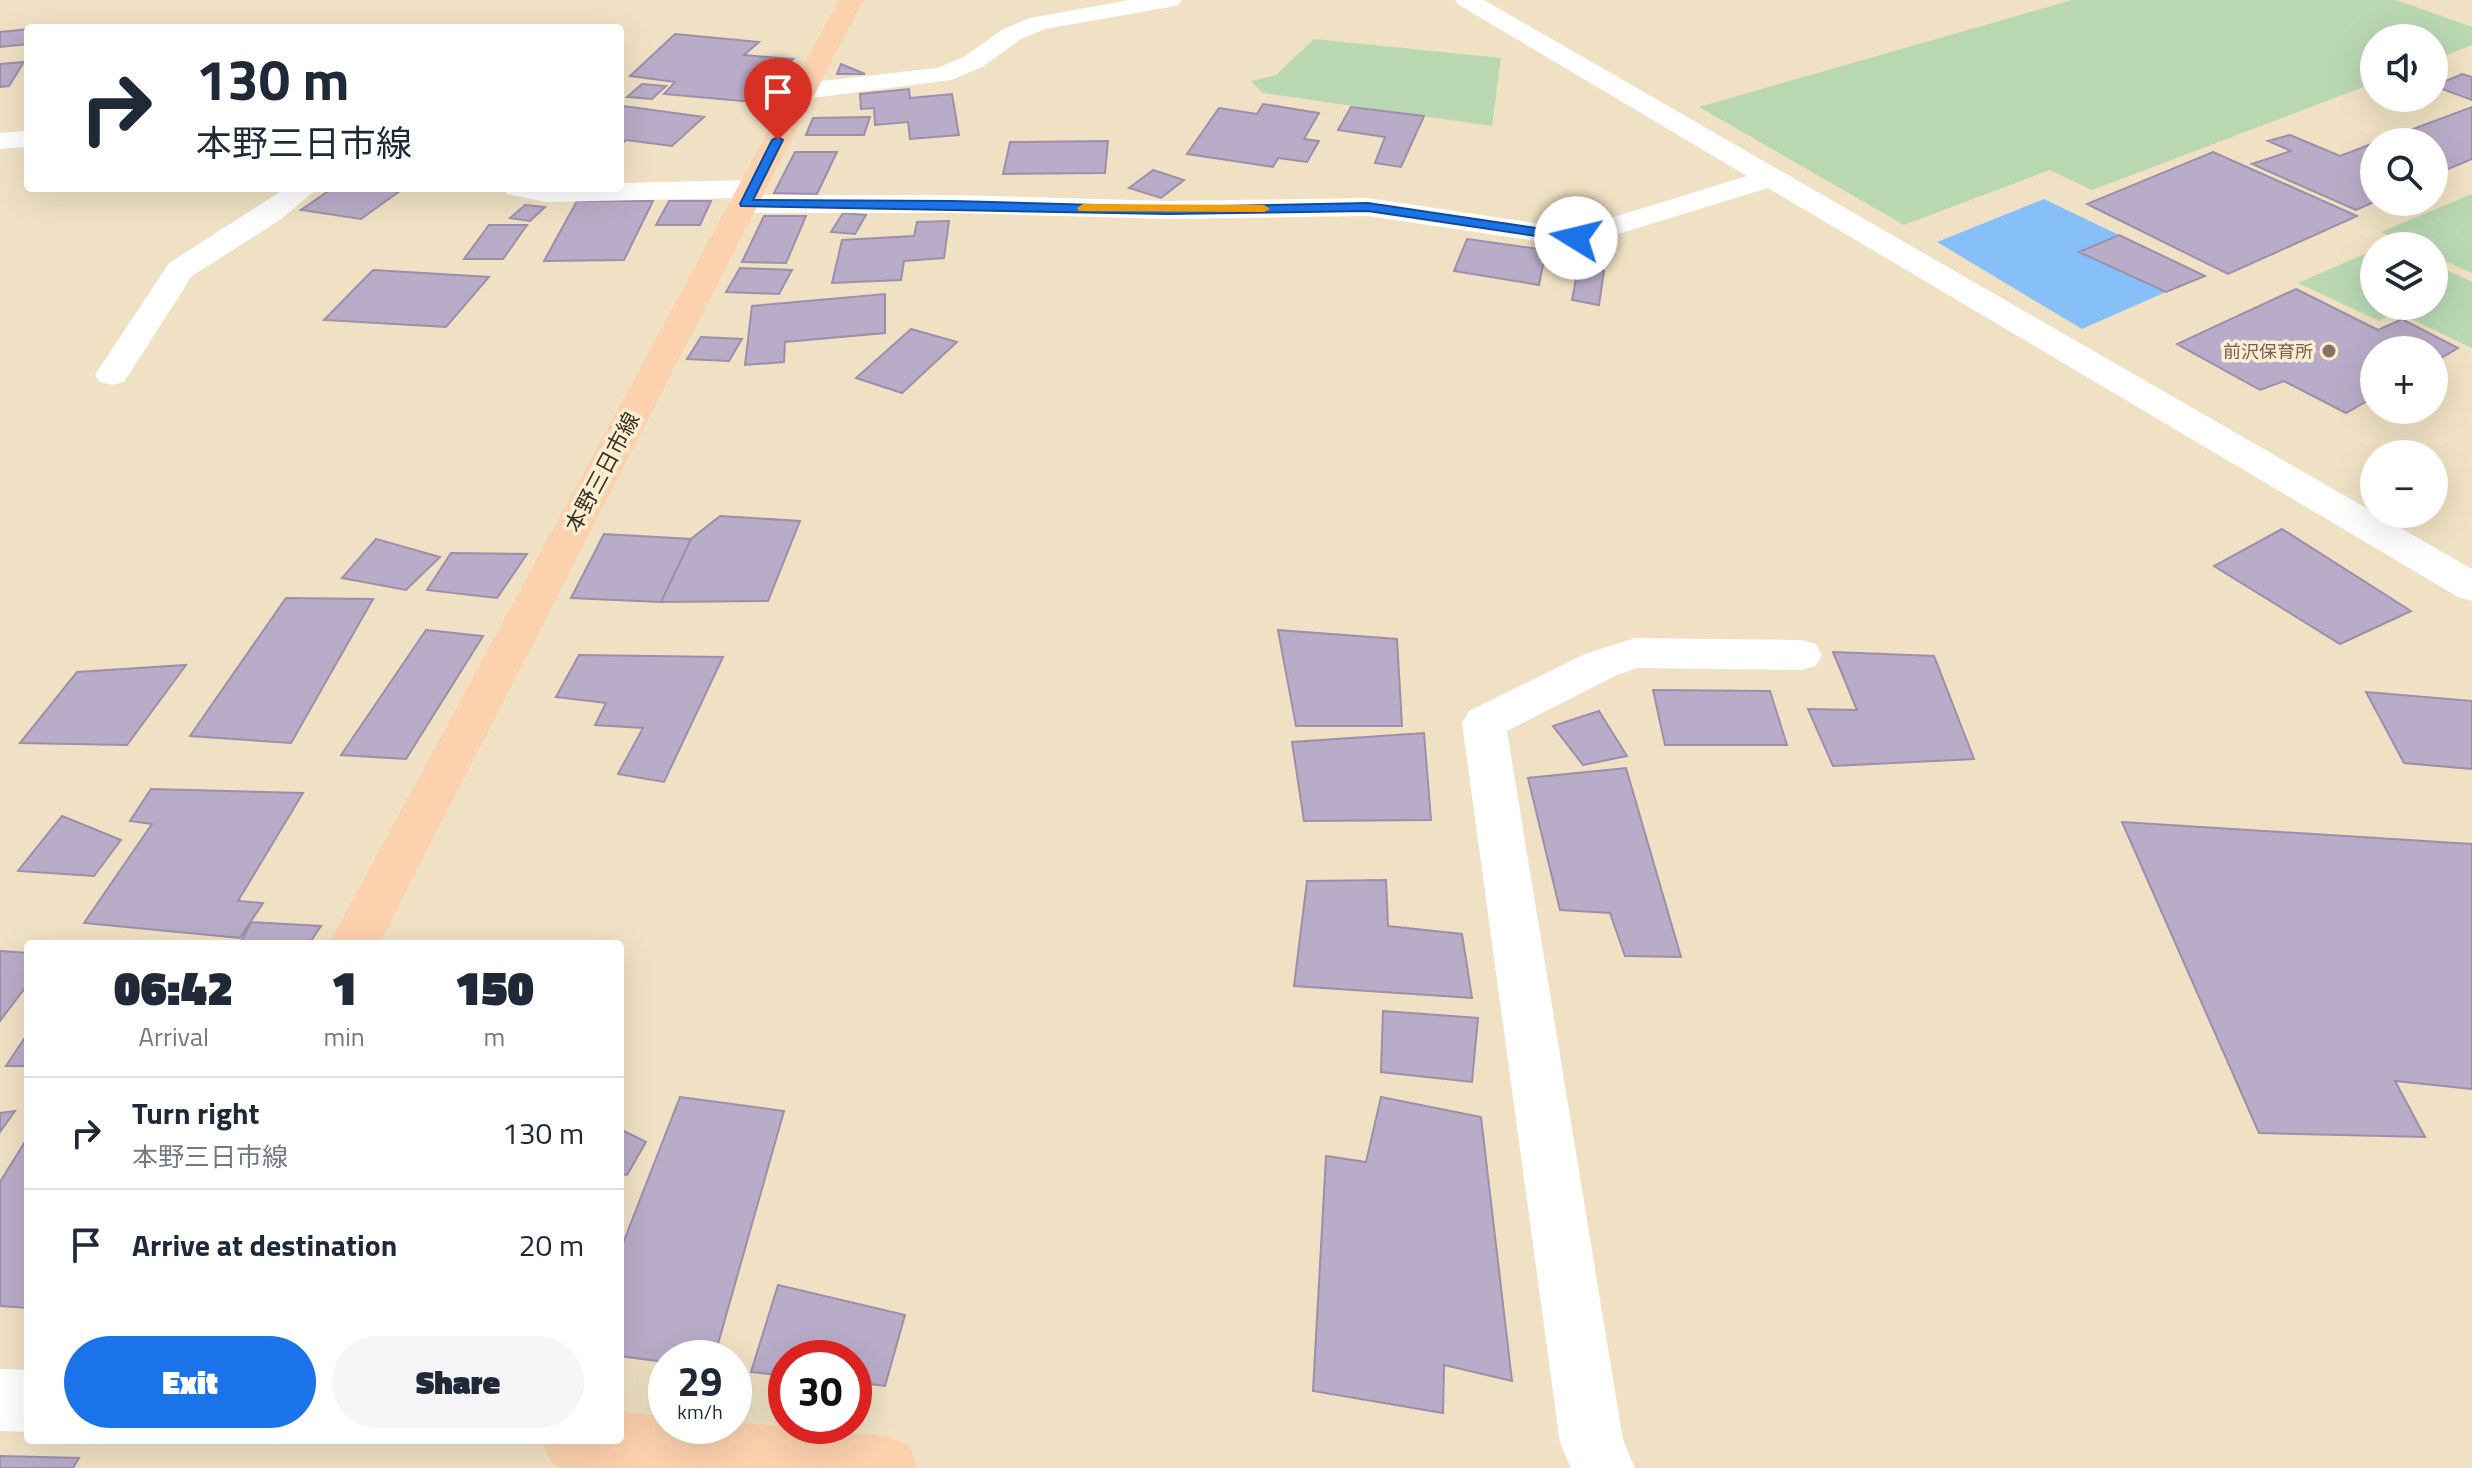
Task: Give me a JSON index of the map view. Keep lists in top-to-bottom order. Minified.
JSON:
{"streets":{"main road":["本野三日市線"]},"places":["前沢保育所"],"page":{"map_buttons":["+","−"],"turn":["130 m","本野三日市線"],"eta":["06:42","Arrival","1","min","150","m"],"list":[{"name":"Turn right","note":"本野三日市線","value":"130 m"},{"name":"Arrive at destination","value":"20 m"}],"buttons":["Exit","Share"],"speed":"29 km/h","limit":"30"}}
